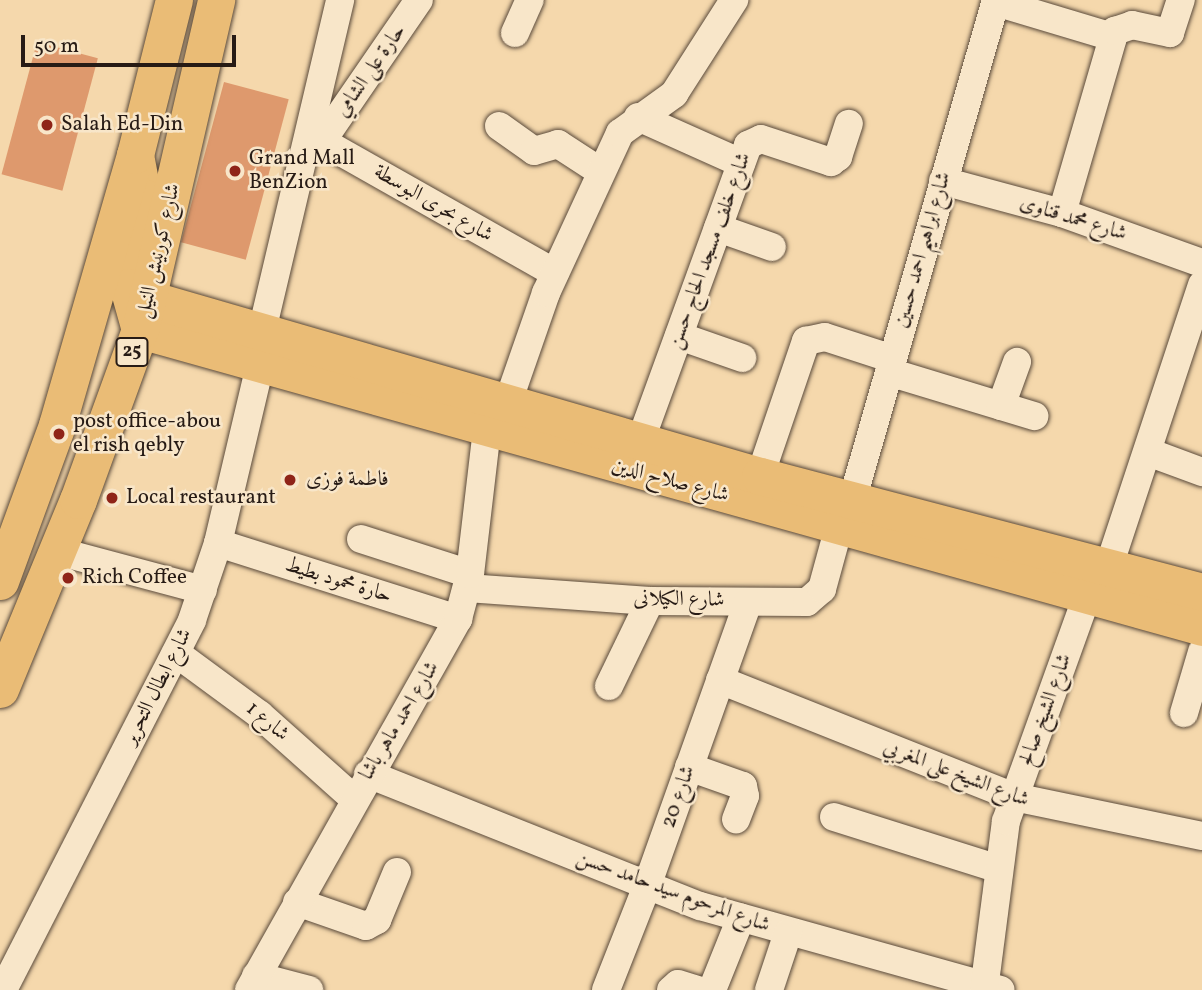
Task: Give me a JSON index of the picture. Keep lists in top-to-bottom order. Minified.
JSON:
{"streets":{"main road":["شارع كورنيش النيل","25","شارع صلاح الدين"],"street":["حارة على الشامي","شارع بحرى البوسطة","شارع محمد قناوى","شارع ابراهيم احمد حسين","شارع خلف مسجد الحاج حسن","حارة محمود بطيط","شارع الكيلانى","شارع ابطال التحرير","شارع الشيخ صالح","شارع احمد ماهر باشا","شارع 1","شارع الشيخ على المغربي","شارع 20","شارع المرحوم سيد حامد حسن"]},"crossings":[["حارة على الشامي","شارع بحرى البوسطة"],["حارة على الشامي","شارع ابطال التحرير"],["شارع بحرى البوسطة","شارع ابطال التحرير"],["شارع بحرى البوسطة","شارع احمد ماهر باشا"],["شارع محمد قناوى","شارع ابراهيم احمد حسين"],["شارع ابراهيم احمد حسين","شارع صلاح الدين"],["شارع ابراهيم احمد حسين","شارع الكيلانى"],["شارع كورنيش النيل","شارع صلاح الدين"],["شارع خلف مسجد الحاج حسن","شارع صلاح الدين"],["شارع صلاح الدين","شارع الكيلانى"],["شارع صلاح الدين","شارع ابطال التحرير"],["شارع صلاح الدين","شارع الشيخ صالح"],["شارع صلاح الدين","شارع احمد ماهر باشا"],["حارة محمود بطيط","شارع ابطال التحرير"],["حارة محمود بطيط","شارع احمد ماهر باشا"],["شارع الكيلانى","شارع احمد ماهر باشا"],["شارع الكيلانى","شارع 20"],["شارع ابطال التحرير","شارع 1"],["شارع الشيخ صالح","شارع الشيخ على المغربي"],["شارع الشيخ صالح","شارع المرحوم سيد حامد حسن"],["شارع احمد ماهر باشا","شارع 1"],["شارع احمد ماهر باشا","شارع المرحوم سيد حامد حسن"],["شارع الشيخ على المغربي","شارع 20"],["شارع 20","شارع المرحوم سيد حامد حسن"]],"places":["Salah Ed-Din","Grand Mall BenZion","post office-abou el rish qebly","فاطمة فوزى","Local restaurant","Rich Coffee"],"scale_bar":"50 m"}
